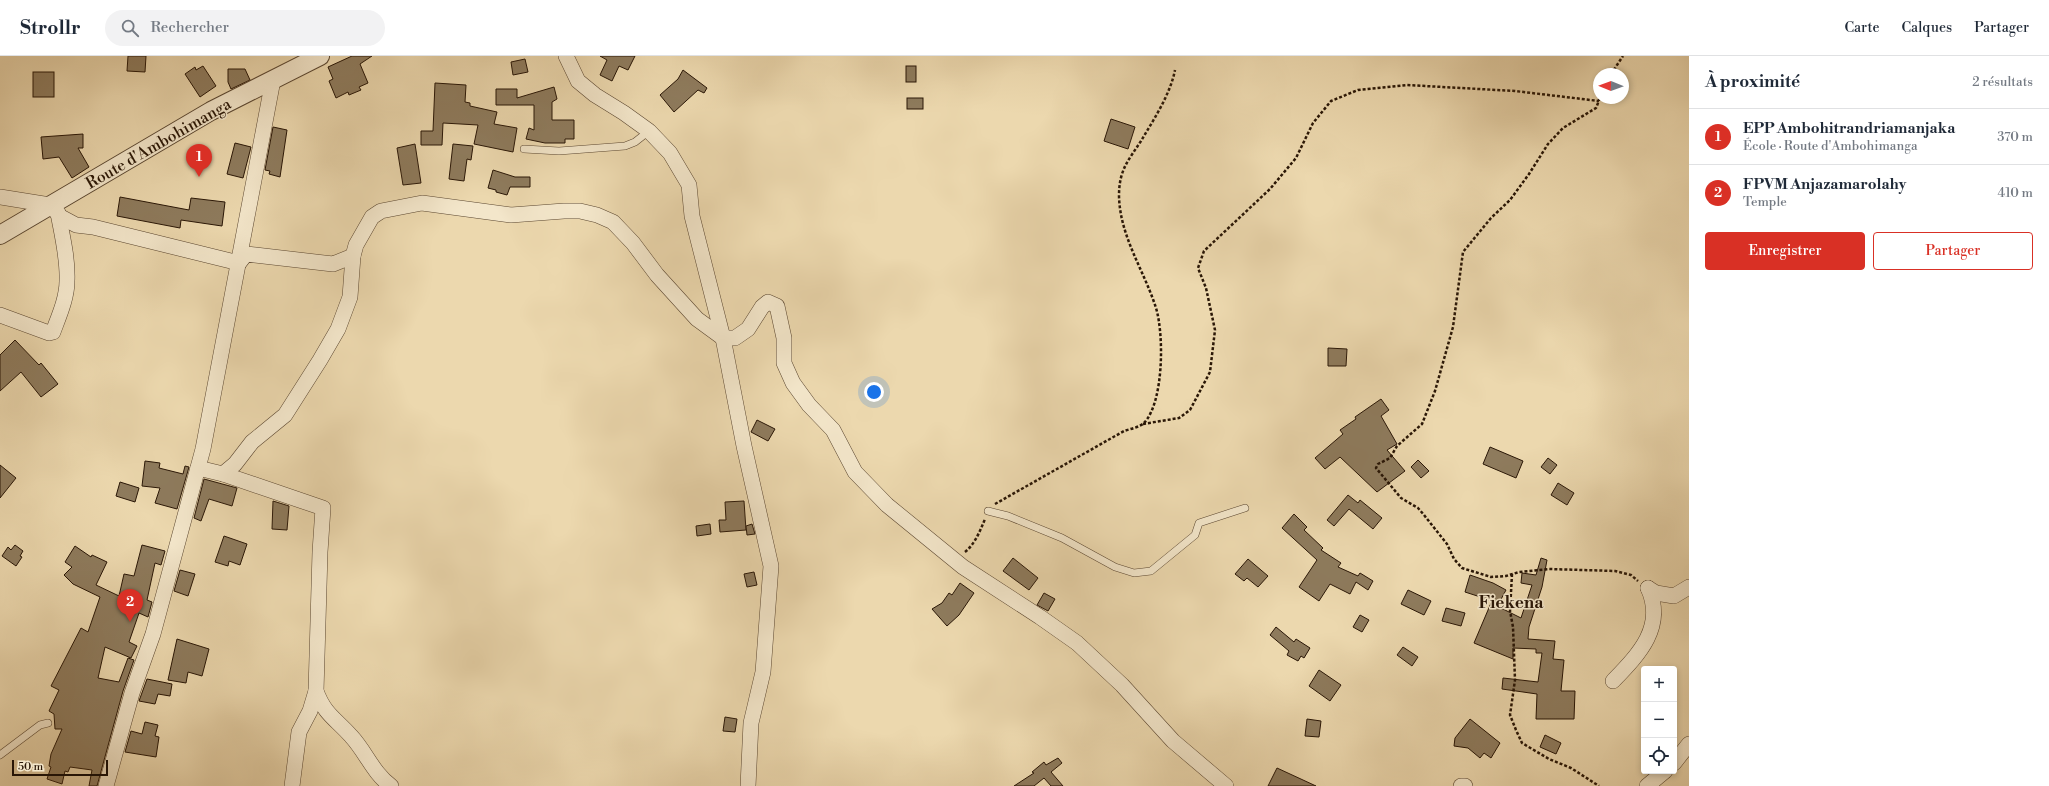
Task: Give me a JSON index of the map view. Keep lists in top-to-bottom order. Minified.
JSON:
{"streets":{"street":["Route d'Ambohimanga"]},"districts":["Fiekena"],"scale_bar":"50 m","north":"left","page":{"header":"Strollr","search":"Rechercher","nav":["Carte","Calques","Partager"],"heading":["À proximité","2 résultats"],"list":[{"mark":"1","name":"EPP Ambohitrandriamanjaka","note":"École · Route d'Ambohimanga","value":"370 m"},{"mark":"2","name":"FPVM Anjazamarolahy","note":"Temple","value":"410 m"}],"pins":["1","2"],"buttons":["Enregistrer","Partager"],"map_buttons":["+","−"],"scale":"50 m"}}
